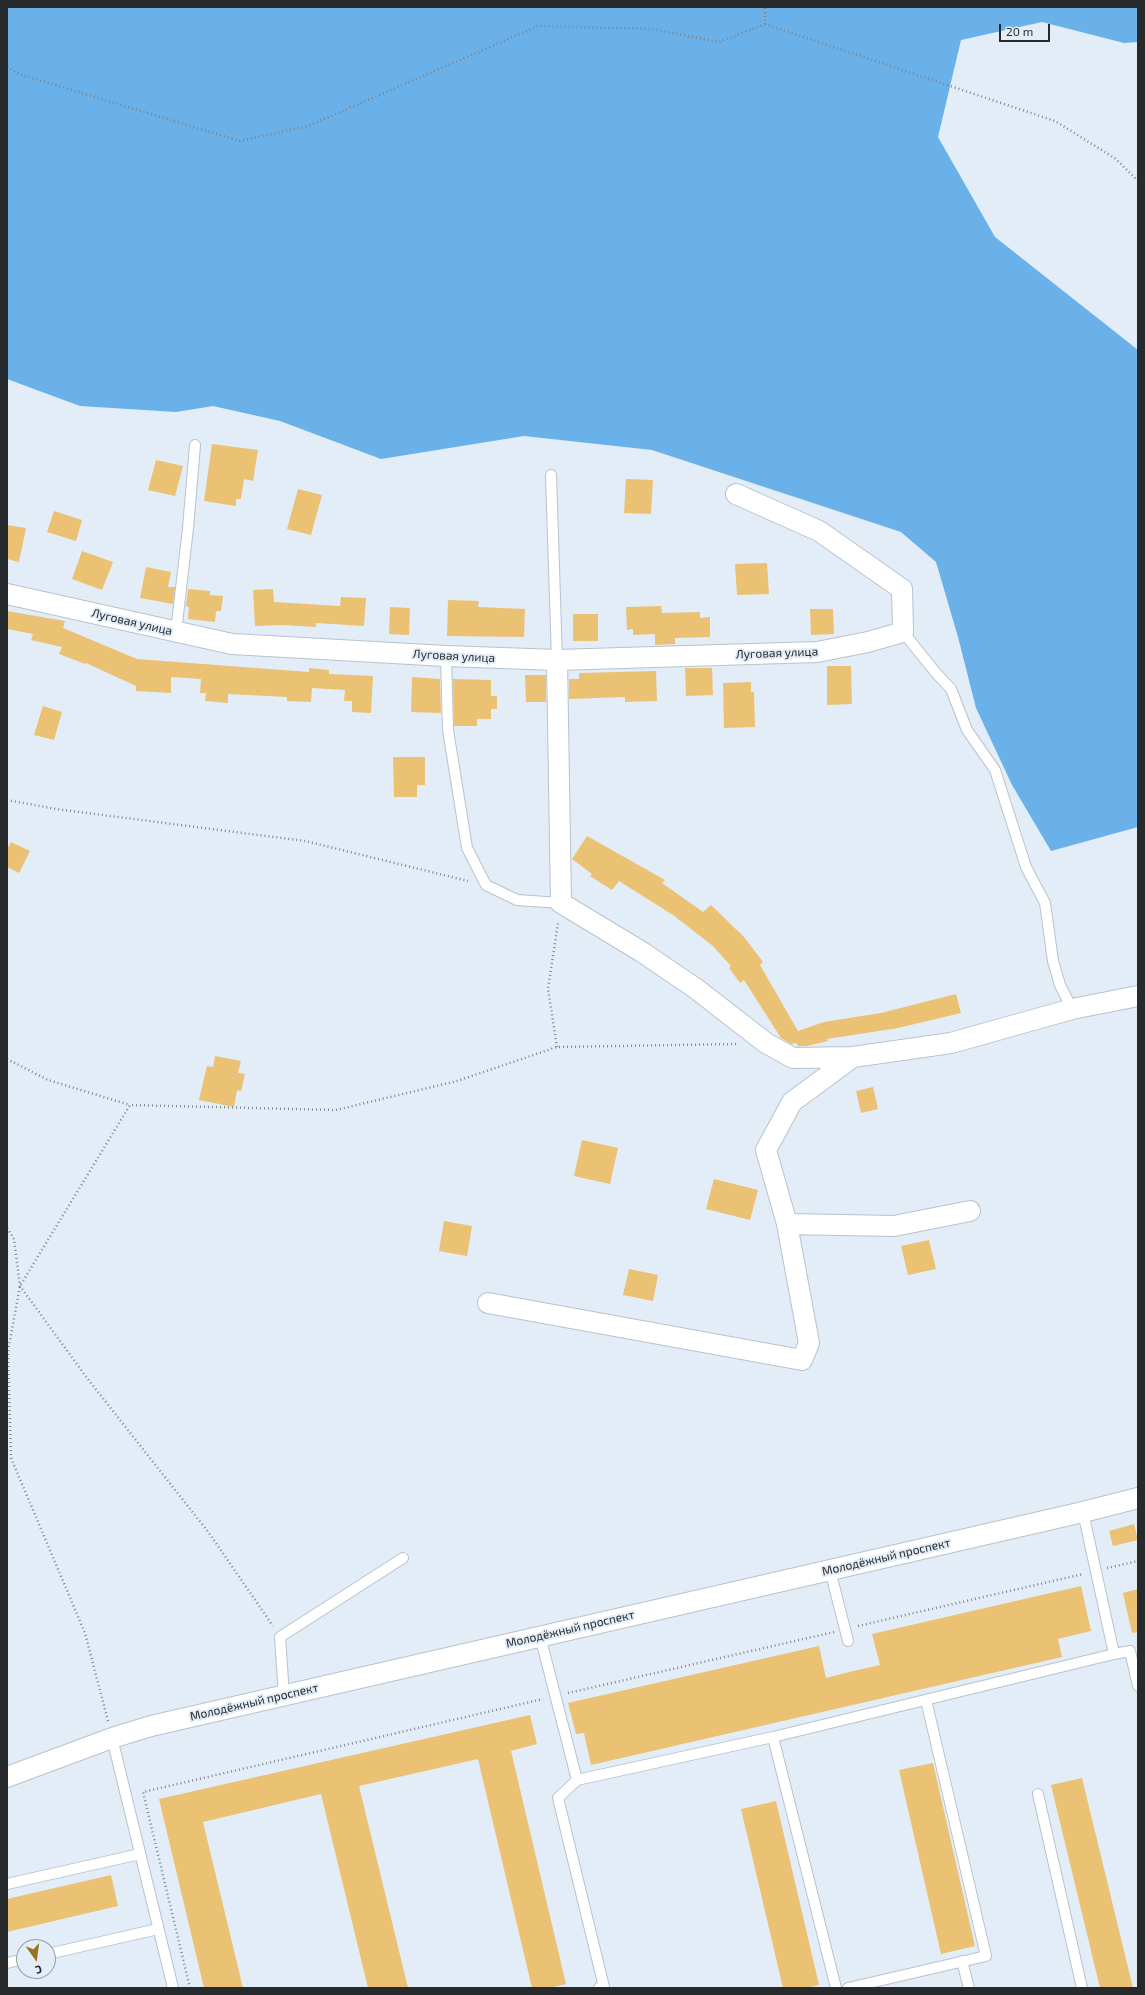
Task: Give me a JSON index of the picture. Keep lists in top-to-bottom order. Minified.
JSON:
{"streets":{"street":["Луговая улица","Молодёжный проспект"]},"scale_bar":"20 m","north":"bottom"}
